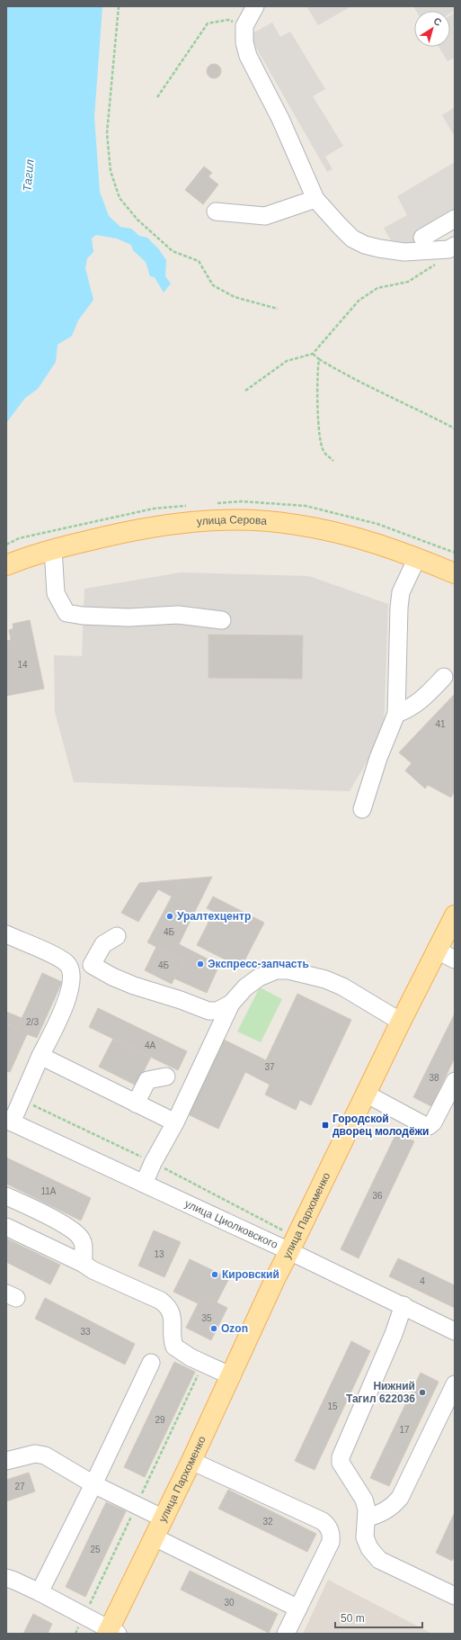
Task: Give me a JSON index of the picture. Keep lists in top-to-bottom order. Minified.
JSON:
{"streets":{"main road":["улица Серова","улица Пархоменко"],"street":["улица Циолковского"]},"crossings":[["улица Пархоменко","улица Циолковского"]],"water":["Тагил"],"places":{"other":["Уралтехцентр","Экспресс-запчасть","Кировский","Ozon","Нижний Тагил 622036"],"transit":["Городской дворец молодёжи"]},"house_numbers":["14","41","4Б","4Б","2/3","4А","37","38","11А","36","13","4","35","33","15","29","17","27","32","25","30"],"scale_bar":"50 m","north":"top right"}
